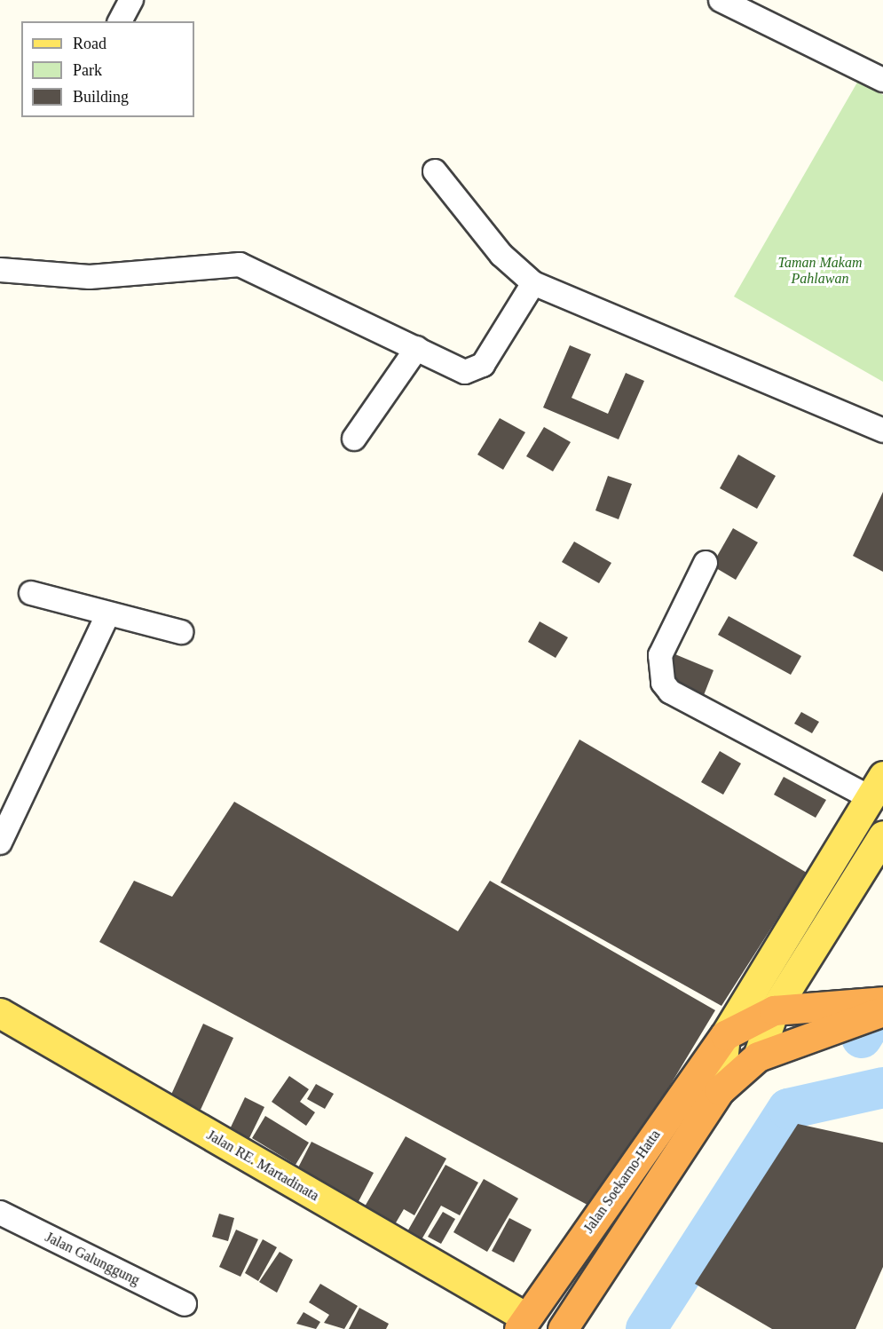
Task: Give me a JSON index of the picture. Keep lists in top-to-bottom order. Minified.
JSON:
{"streets":{"highway":["Jalan Soekarno-Hatta"],"main road":["Jalan RE. Martadinata"],"street":["Jalan Galunggung"]},"crossings":[["Jalan RE. Martadinata","Jalan Soekarno-Hatta"]],"parks":["Taman Makam Pahlawan"],"legend":["Road","Park","Building"]}
